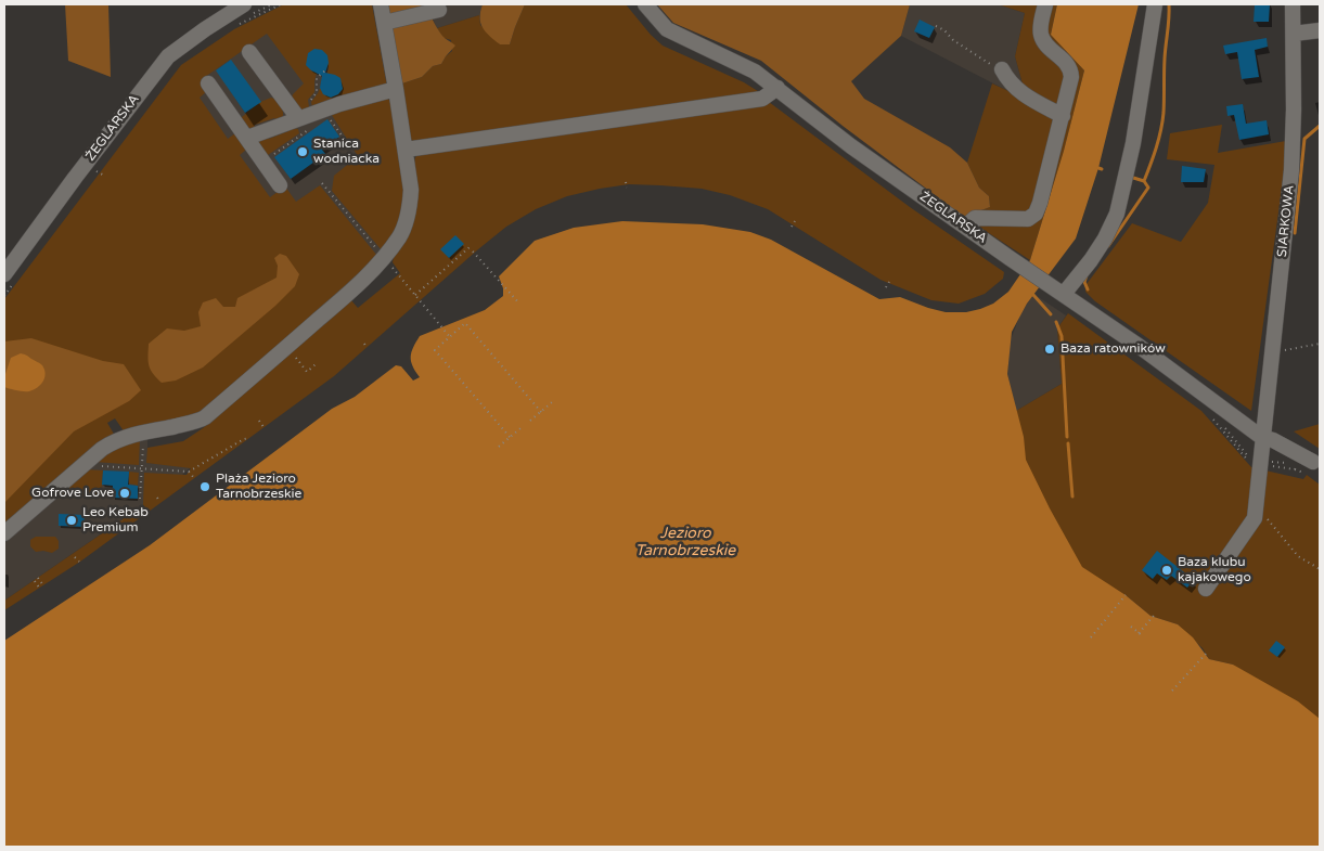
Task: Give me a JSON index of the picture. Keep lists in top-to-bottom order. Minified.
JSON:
{"streets":{"street":["ŻEGLARSKA","SIARKOWA"]},"crossings":[["ŻEGLARSKA","SIARKOWA"]],"water":["Jezioro Tarnobrzeskie"],"places":["Stanica wodniacka","Baza ratowników","Plaża Jezioro Tarnobrzeskie","Gofrove Love","Leo Kebab Premium","Baza klubu kajakowego"]}
